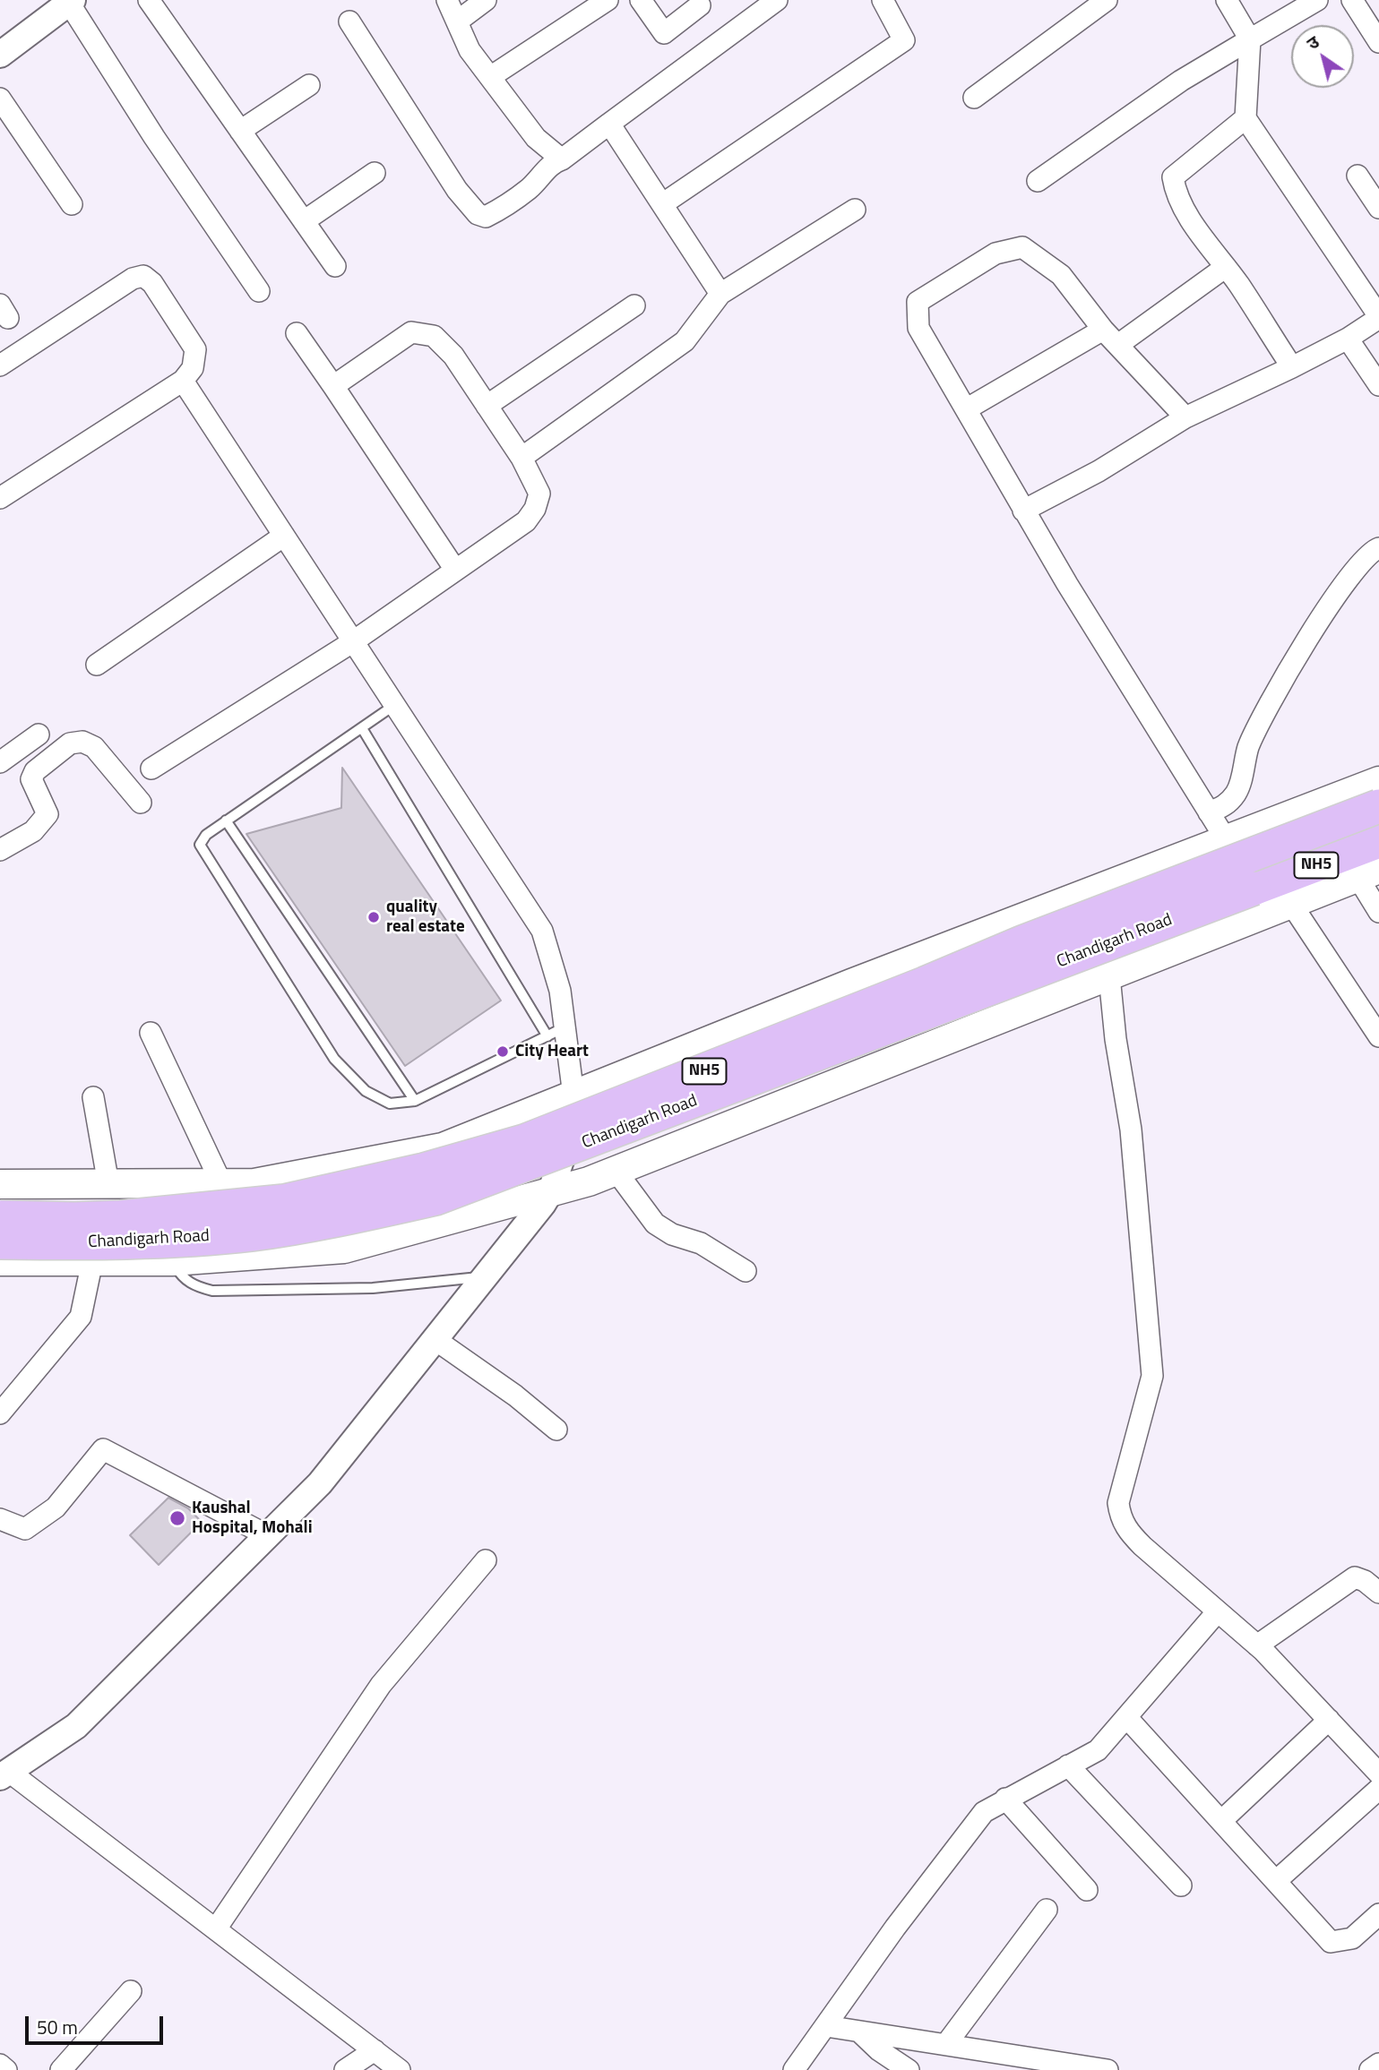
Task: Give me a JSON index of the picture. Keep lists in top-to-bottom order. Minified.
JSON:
{"streets":{"highway":["NH5","Chandigarh Road"]},"places":["quality real estate","City Heart","Kaushal Hospital, Mohali"],"scale_bar":"50 m","north":"top left"}
